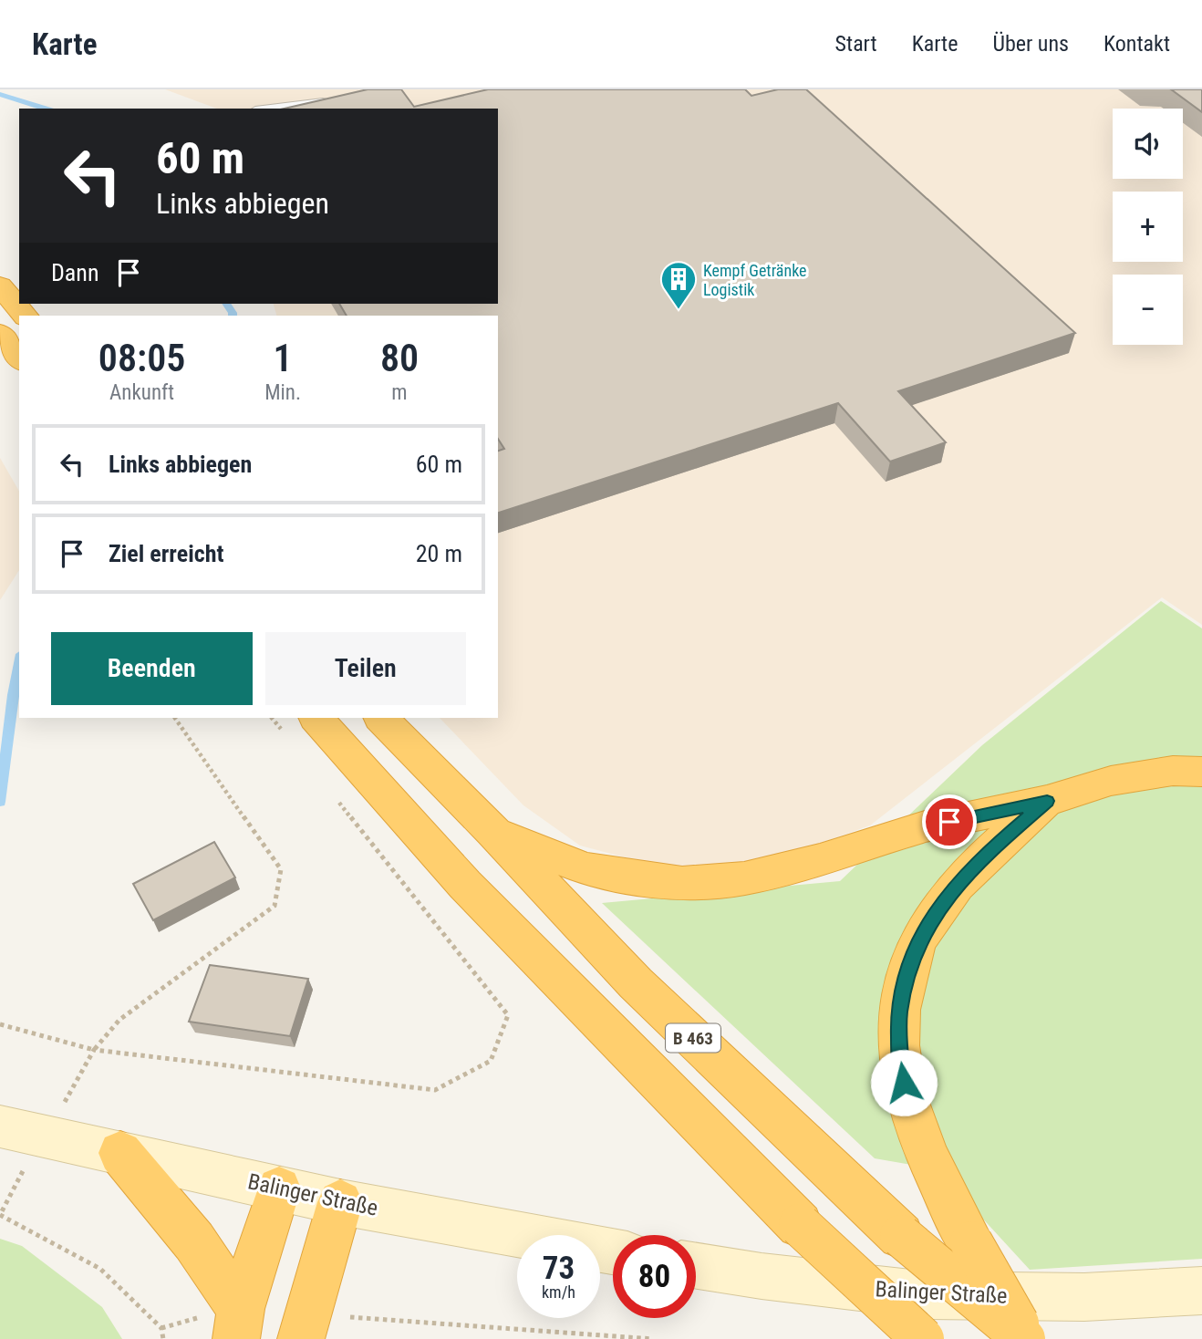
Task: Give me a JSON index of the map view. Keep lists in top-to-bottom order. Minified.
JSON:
{"streets":{"highway":["B 463"],"main road":["Balinger Straße"]},"places":{"building":["Kempf Getränke Logistik"]},"page":{"header":"Karte","nav":["Start","Karte","Über uns","Kontakt"],"map_buttons":["+","−"],"turn":["60 m","Links abbiegen"],"then":"Dann","eta":["08:05","Ankunft","1","Min.","80","m"],"list":[{"name":"Links abbiegen","value":"60 m"},{"name":"Ziel erreicht","value":"20 m"}],"buttons":["Beenden","Teilen"],"speed":"73 km/h","limit":"80"}}
